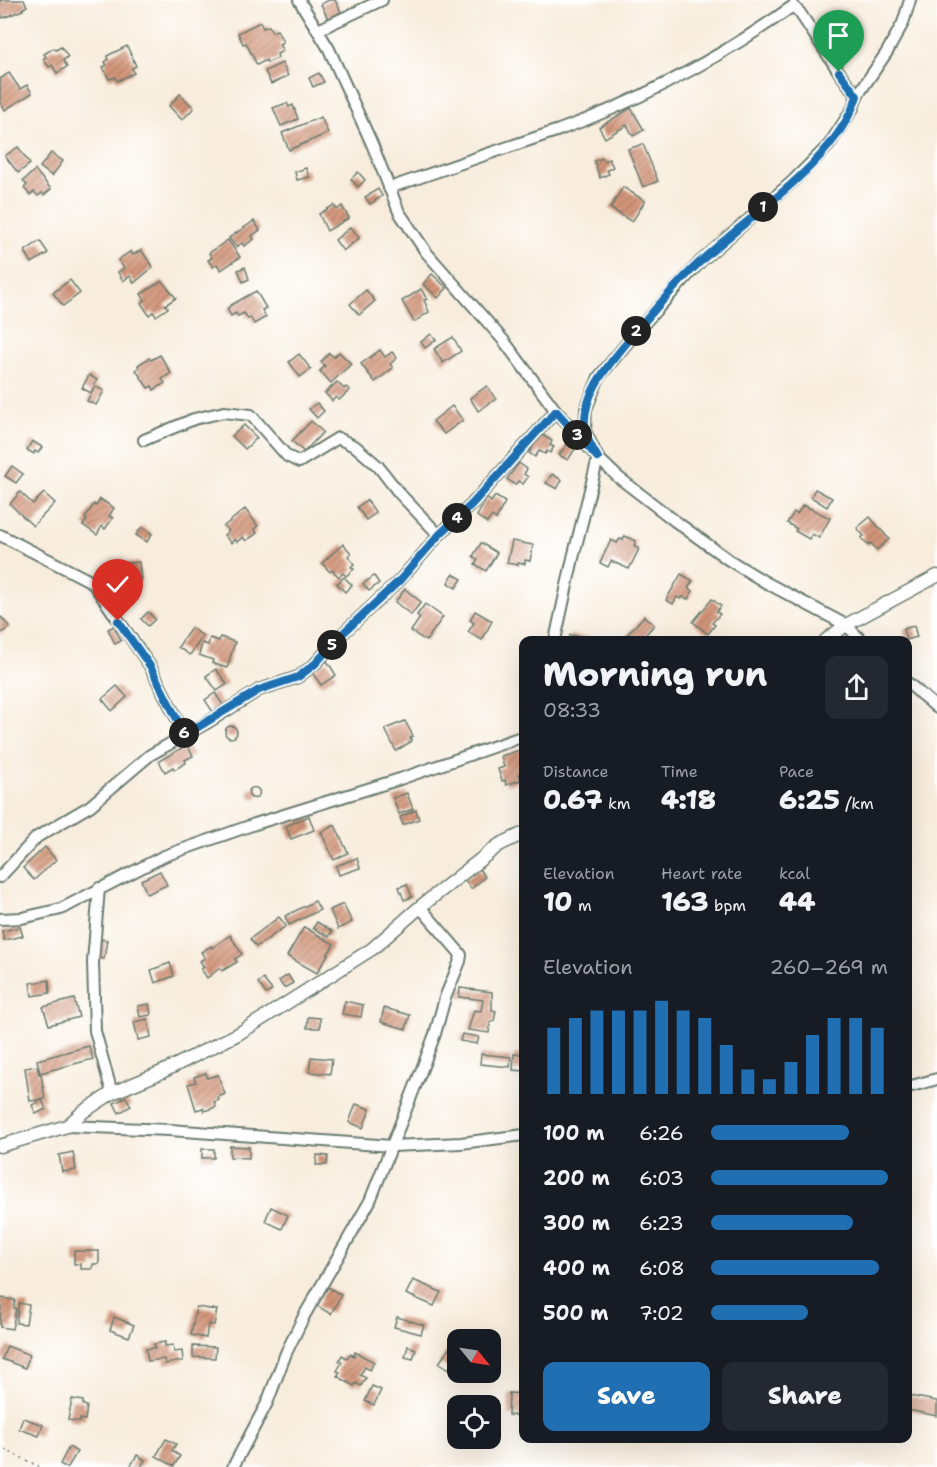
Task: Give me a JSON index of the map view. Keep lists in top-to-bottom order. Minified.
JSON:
{"north":"bottom right","page":{"pins":["1","2","3","4","5","6"],"heading":["Morning run","08:33"],"stats":[["Distance","0.67 km"],["Time","4:18"],["Pace","6:25 /km"],["Elevation","10 m"],["Heart rate","163 bpm"],["kcal","44"]],"chart":["Elevation","260–269 m"],"list":[{"name":"100 m","note":"6:26"},{"name":"200 m","note":"6:03"},{"name":"300 m","note":"6:23"},{"name":"400 m","note":"6:08"},{"name":"500 m","note":"7:02"}],"buttons":["Save","Share"]}}
